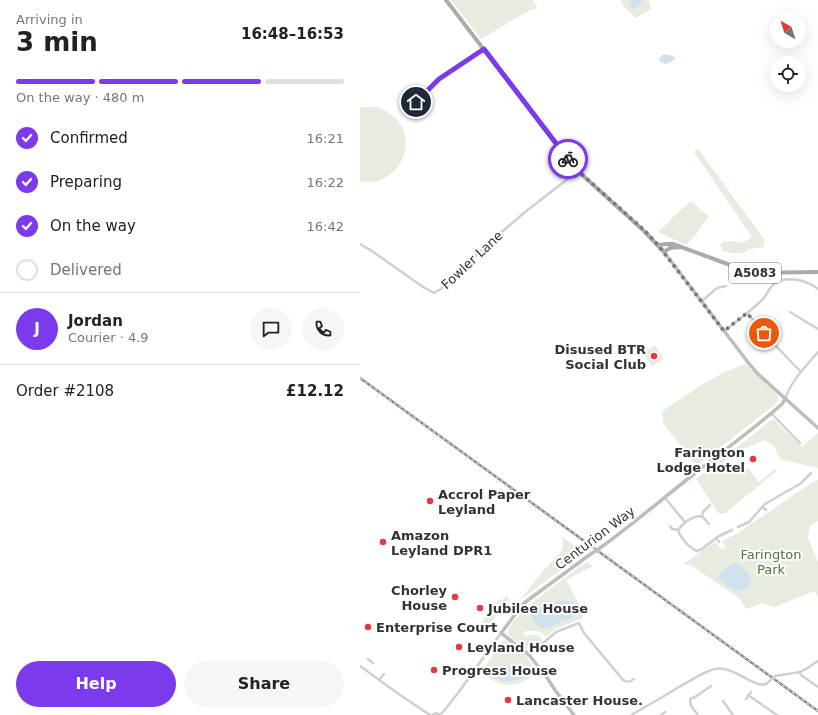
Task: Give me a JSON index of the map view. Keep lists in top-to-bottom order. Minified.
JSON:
{"streets":{"main road":["A5083"],"street":["Fowler Lane","Centurion Way"]},"parks":["Farington Park"],"places":["Disused BTR Social Club","Farington Lodge Hotel","Accrol Paper Leyland","Amazon Leyland DPR1","Chorley House","Jubilee House","Enterprise Court","Leyland House","Progress House","Lancaster House."],"north":"top left","page":{"heading":["3 min","Arriving in","16:48–16:53"],"panel":["Jordan","Courier · 4.9","Order #2108","£12.12"],"bar":"On the way · 480 m","list":[["Confirmed","16:21"],["Preparing","16:22"],["On the way","16:42"],"Delivered"],"round":"J","buttons":["Help","Share"]}}
